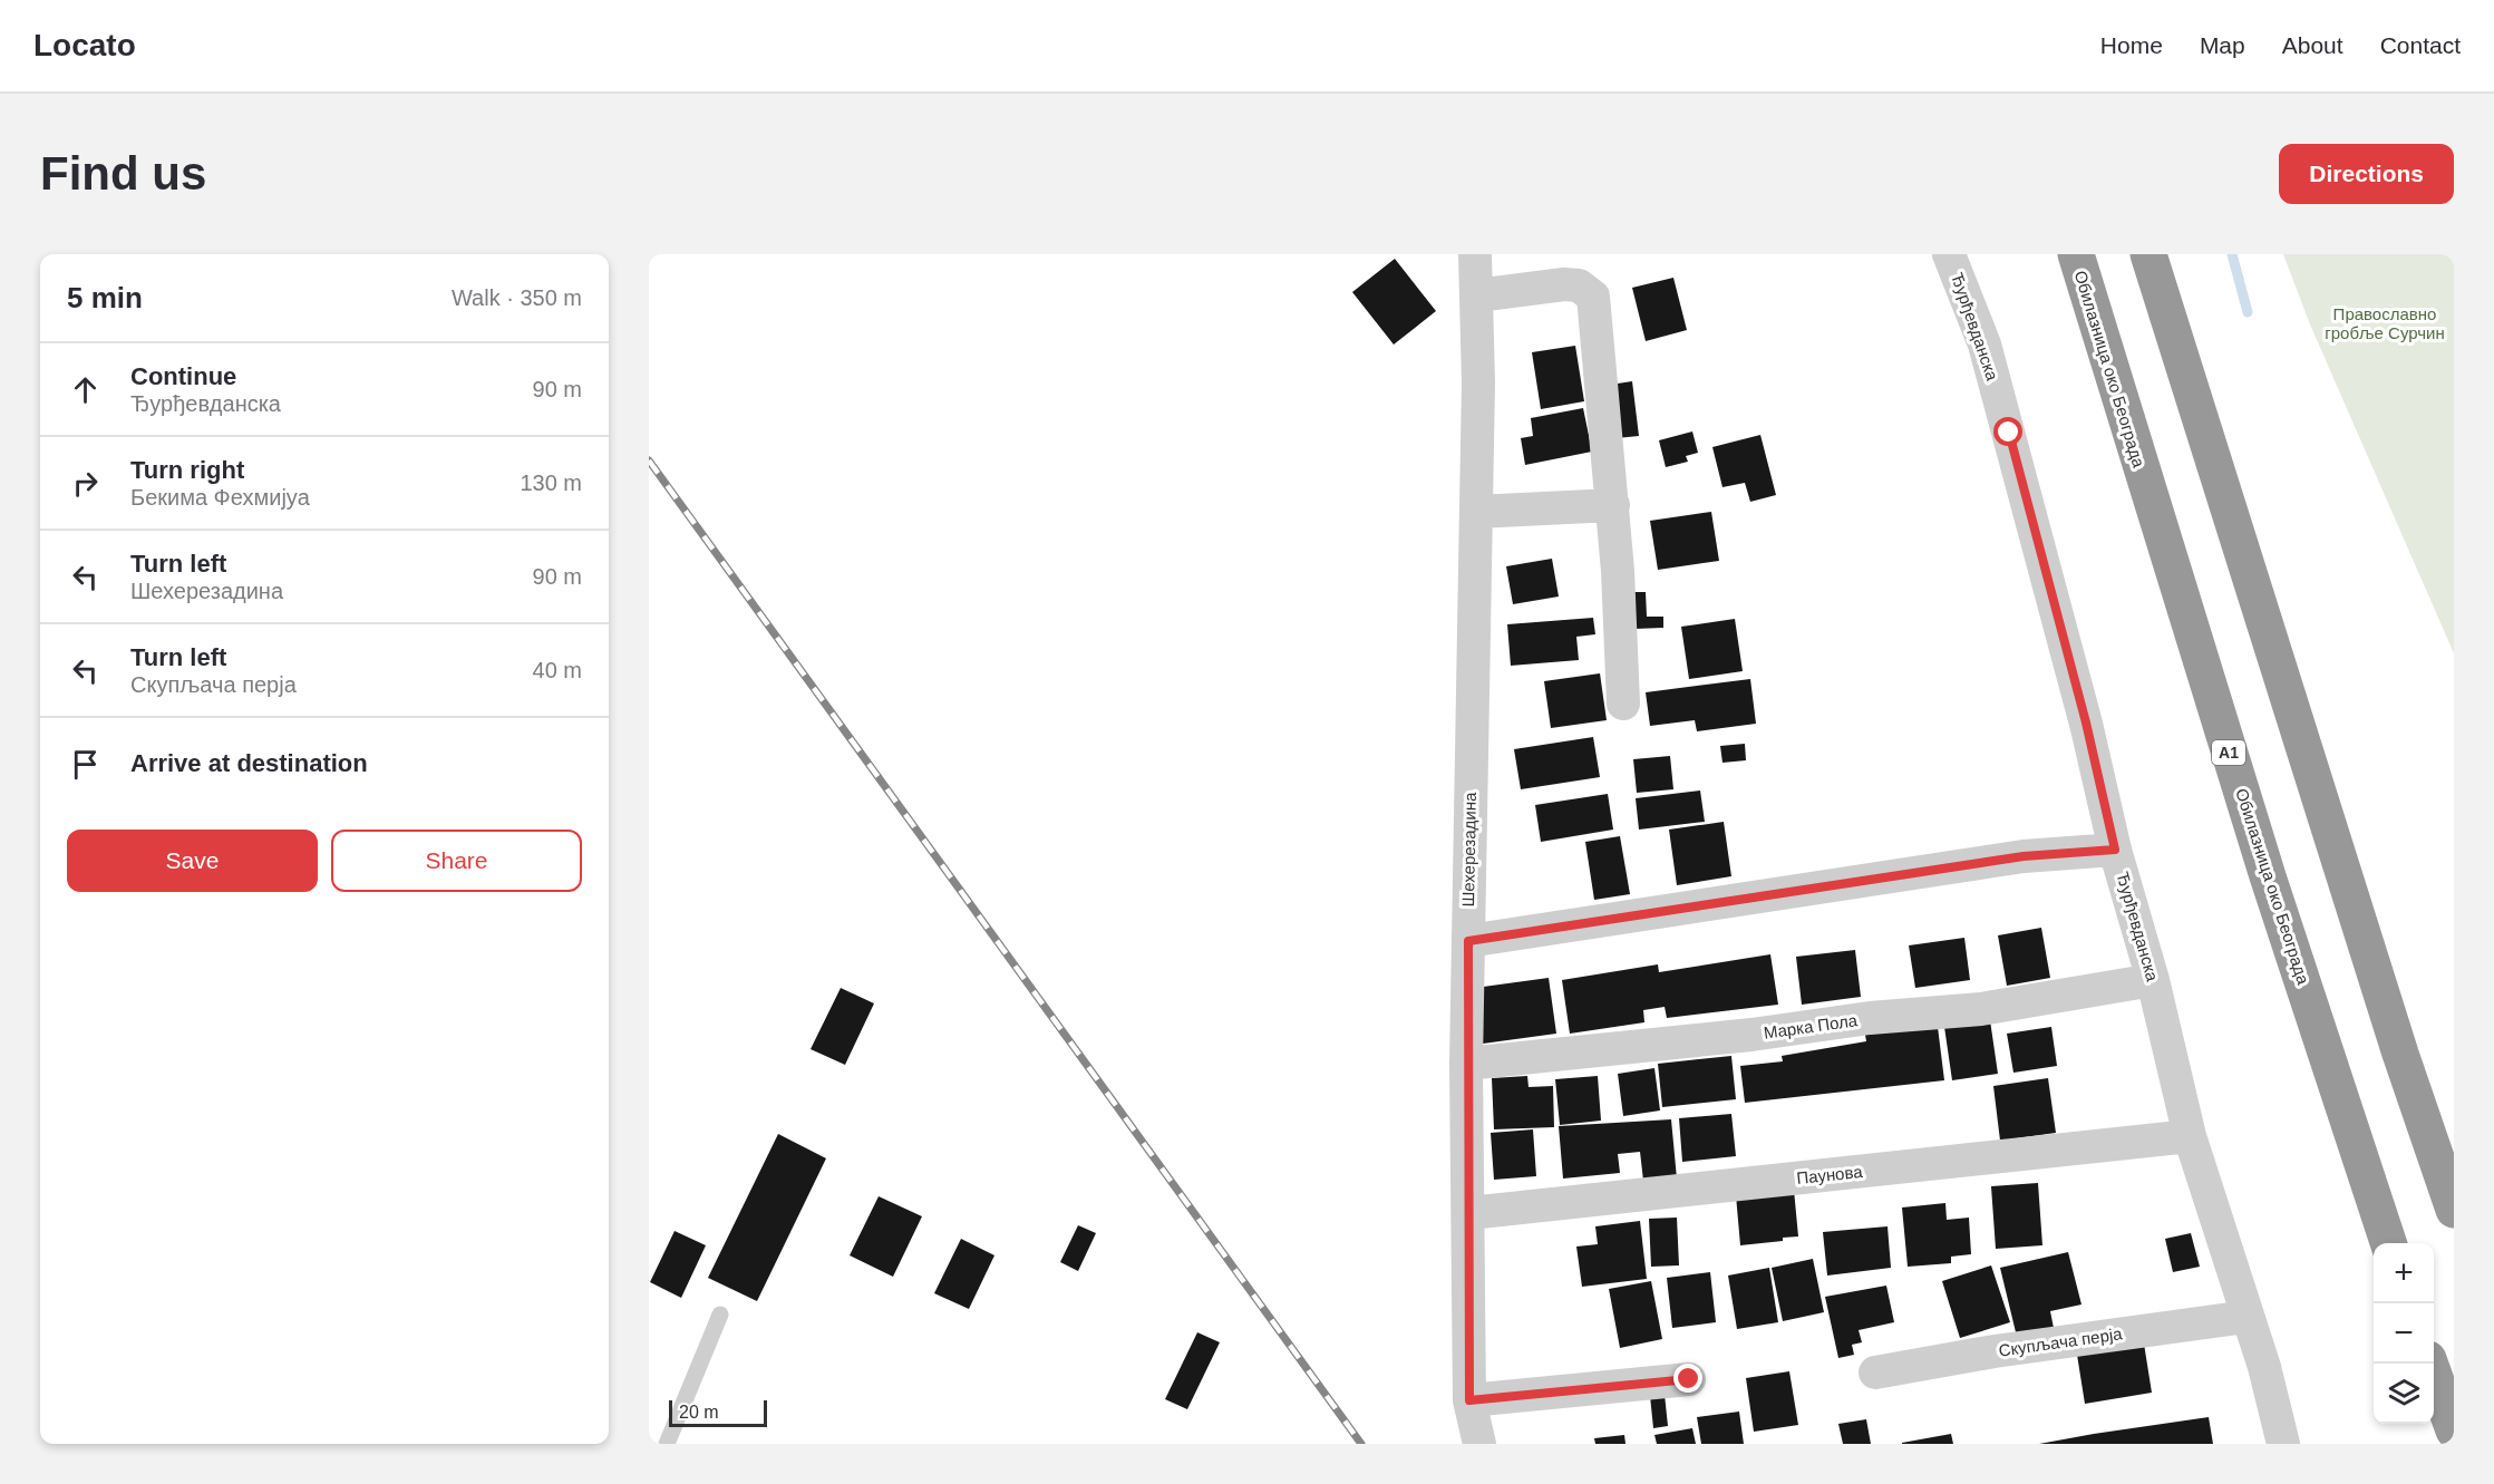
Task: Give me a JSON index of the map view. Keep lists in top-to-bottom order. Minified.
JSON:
{"streets":{"highway":["Обилазница око Београда","A1"],"street":["Ђурђевданска","Шехерезадина","Марка Пола","Паунова","Скупљача перја"]},"crossings":[["Ђурђевданска","Марка Пола"],["Ђурђевданска","Паунова"],["Ђурђевданска","Скупљача перја"],["Шехерезадина","Марка Пола"],["Шехерезадина","Паунова"]],"parks":["Православно гробље Сурчин"],"scale_bar":"20 m","page":{"header":"Locato","nav":["Home","Map","About","Contact"],"buttons":["Directions",["Save","Share"]],"title":"Find us","heading":["5 min","Walk · 350 m"],"list":[["Continue","Ђурђевданска","90 m"],["Turn right","Бекима Фехмијуа","130 m"],["Turn left","Шехерезадина","90 m"],["Turn left","Скупљача перја","40 m"],"Arrive at destination"],"map_buttons":["+","−"],"scale":"20 m"}}
